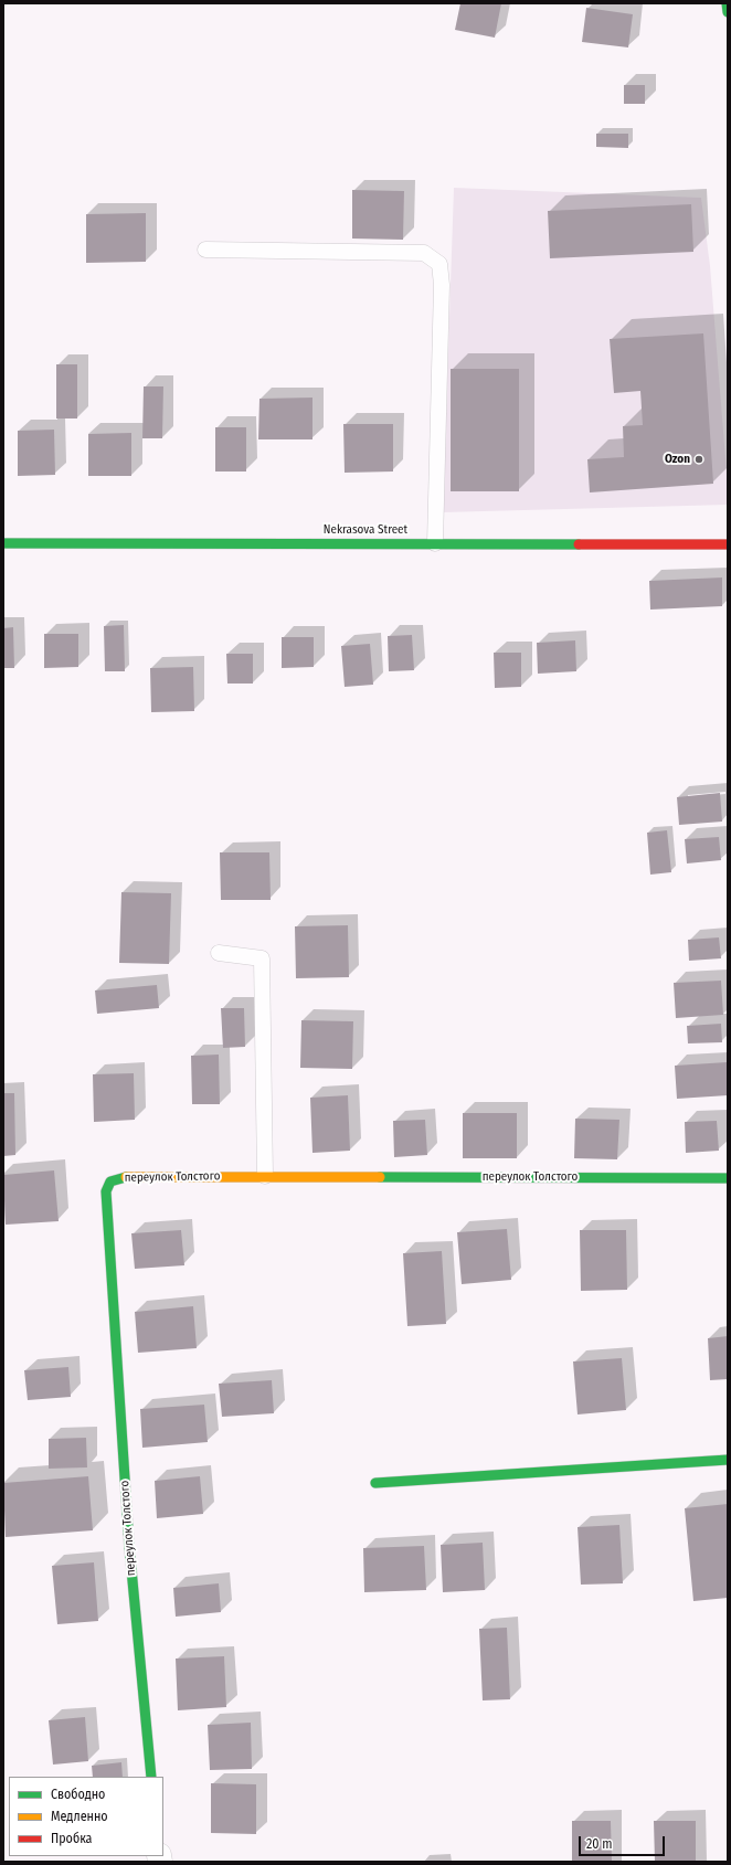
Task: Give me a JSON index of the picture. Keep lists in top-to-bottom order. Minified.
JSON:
{"streets":{"street":["Nekrasova Street","переулок Толстого"]},"places":["Ozon"],"legend":["Свободно","Медленно","Пробка"],"scale_bar":"20 m"}
